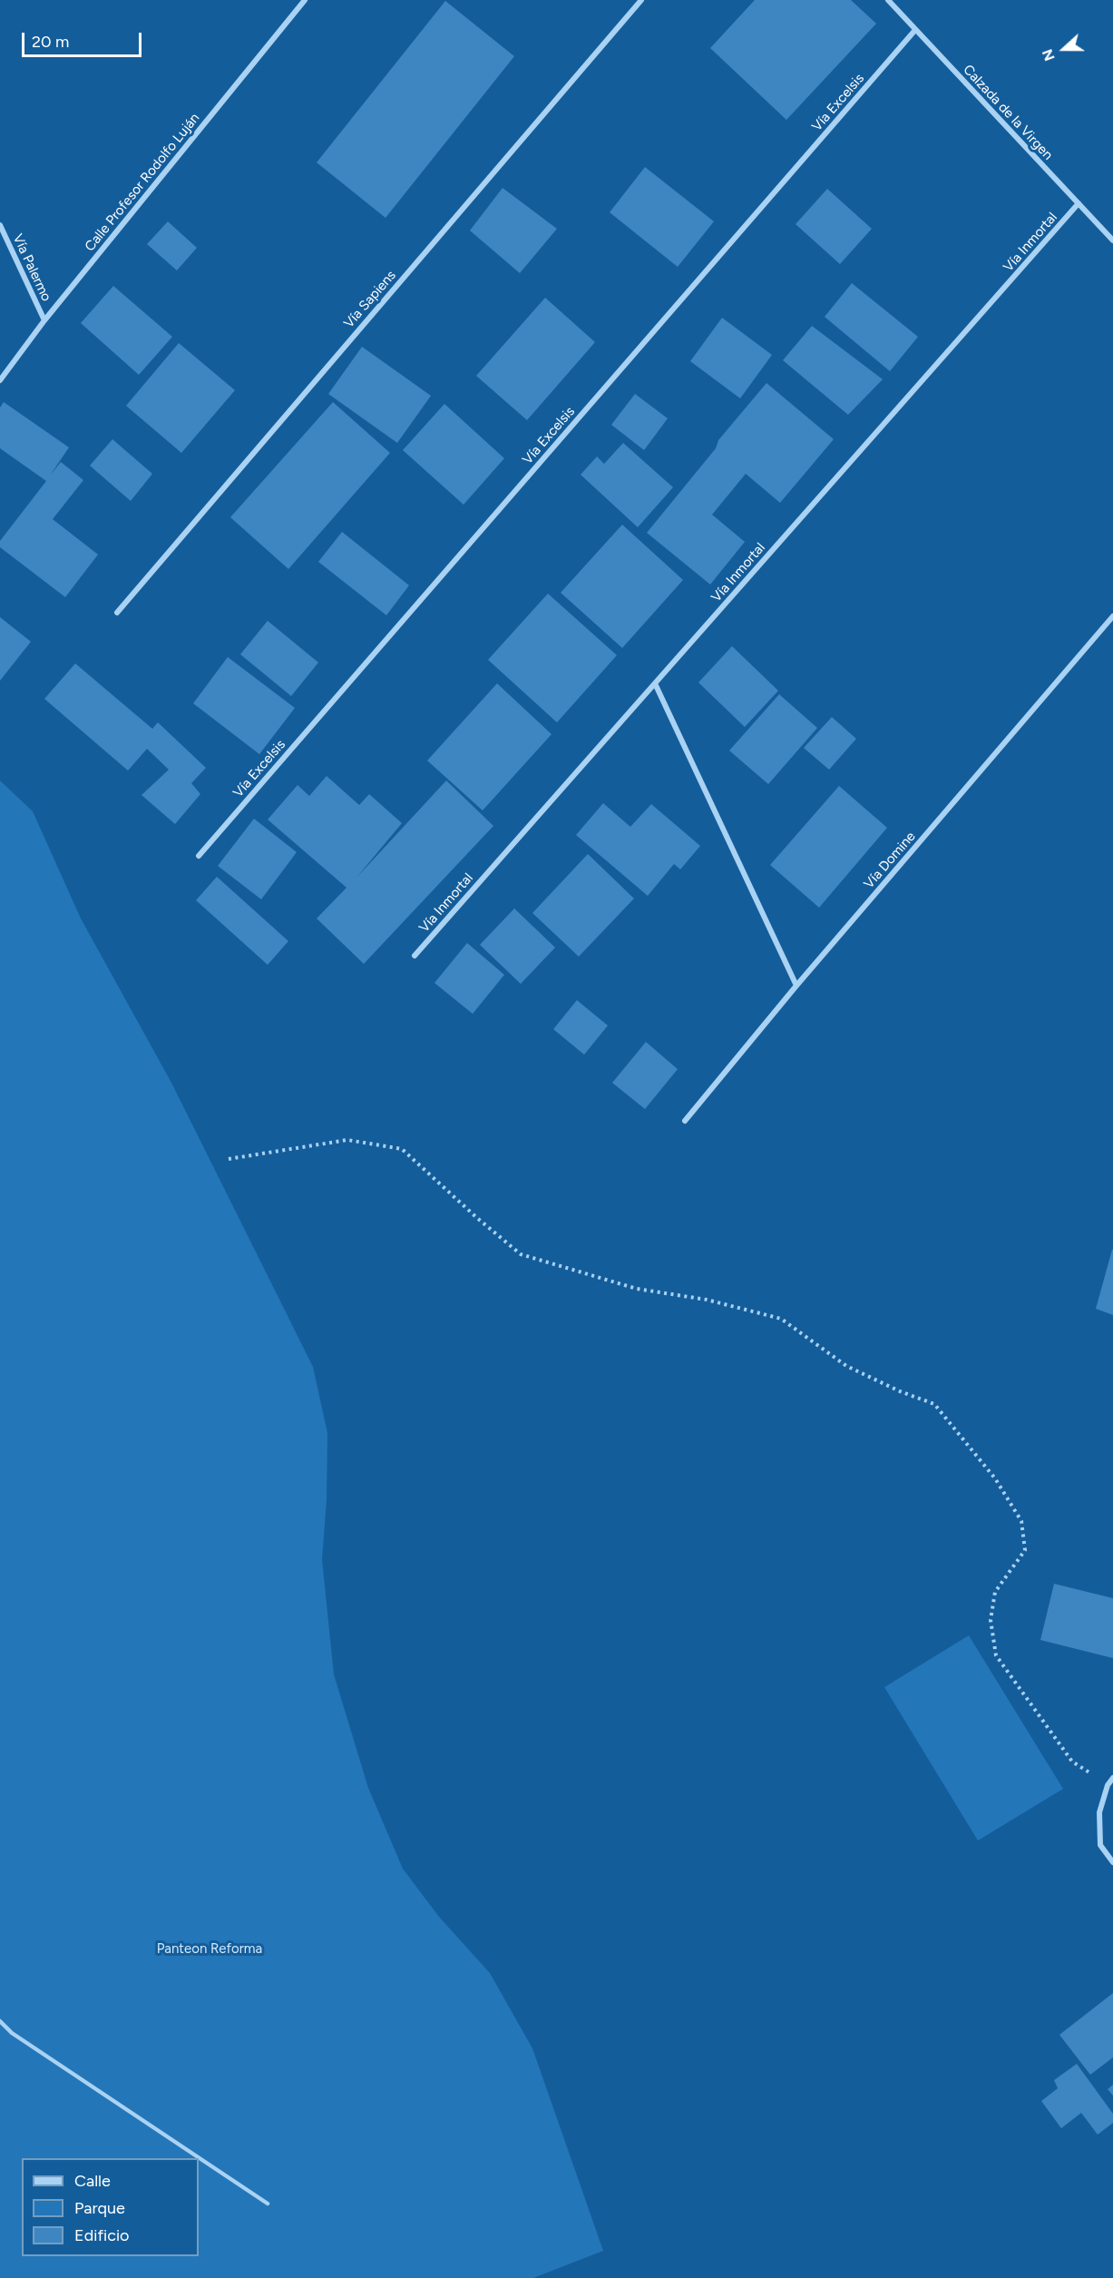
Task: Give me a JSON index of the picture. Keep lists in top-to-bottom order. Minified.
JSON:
{"streets":{"street":["Vía Excelsis","Calzada de la Virgen","Calle Profesor Rodolfo Luján","Vía Inmortal","Vía Palermo","Vía Sapiens","Vía Domine"]},"crossings":[["Vía Excelsis","Calzada de la Virgen"],["Calzada de la Virgen","Vía Inmortal"],["Calle Profesor Rodolfo Luján","Vía Palermo"]],"parks":["Panteon Reforma"],"legend":["Calle","Parque","Edificio"],"scale_bar":"20 m","north":"left"}
